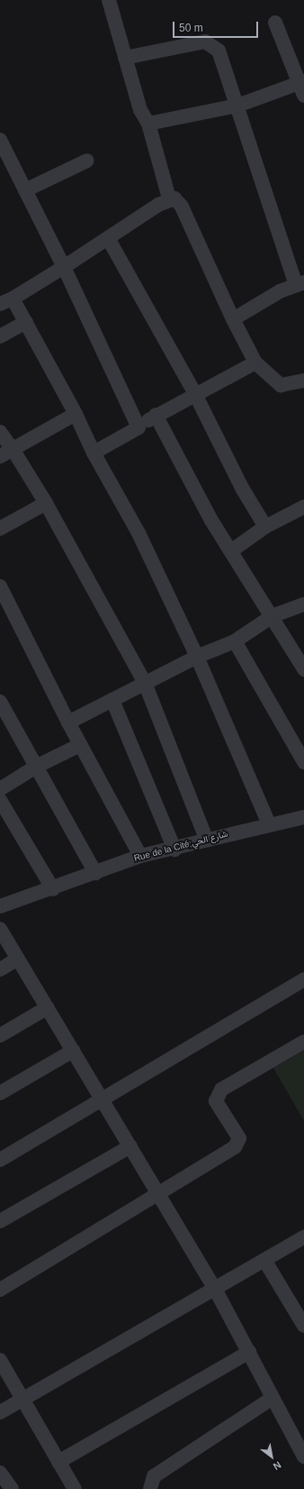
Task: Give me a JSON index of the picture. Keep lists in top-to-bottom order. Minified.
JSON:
{"streets":{"street":["Rue de la Cité;شارع الحي"]},"scale_bar":"50 m","north":"bottom right"}
